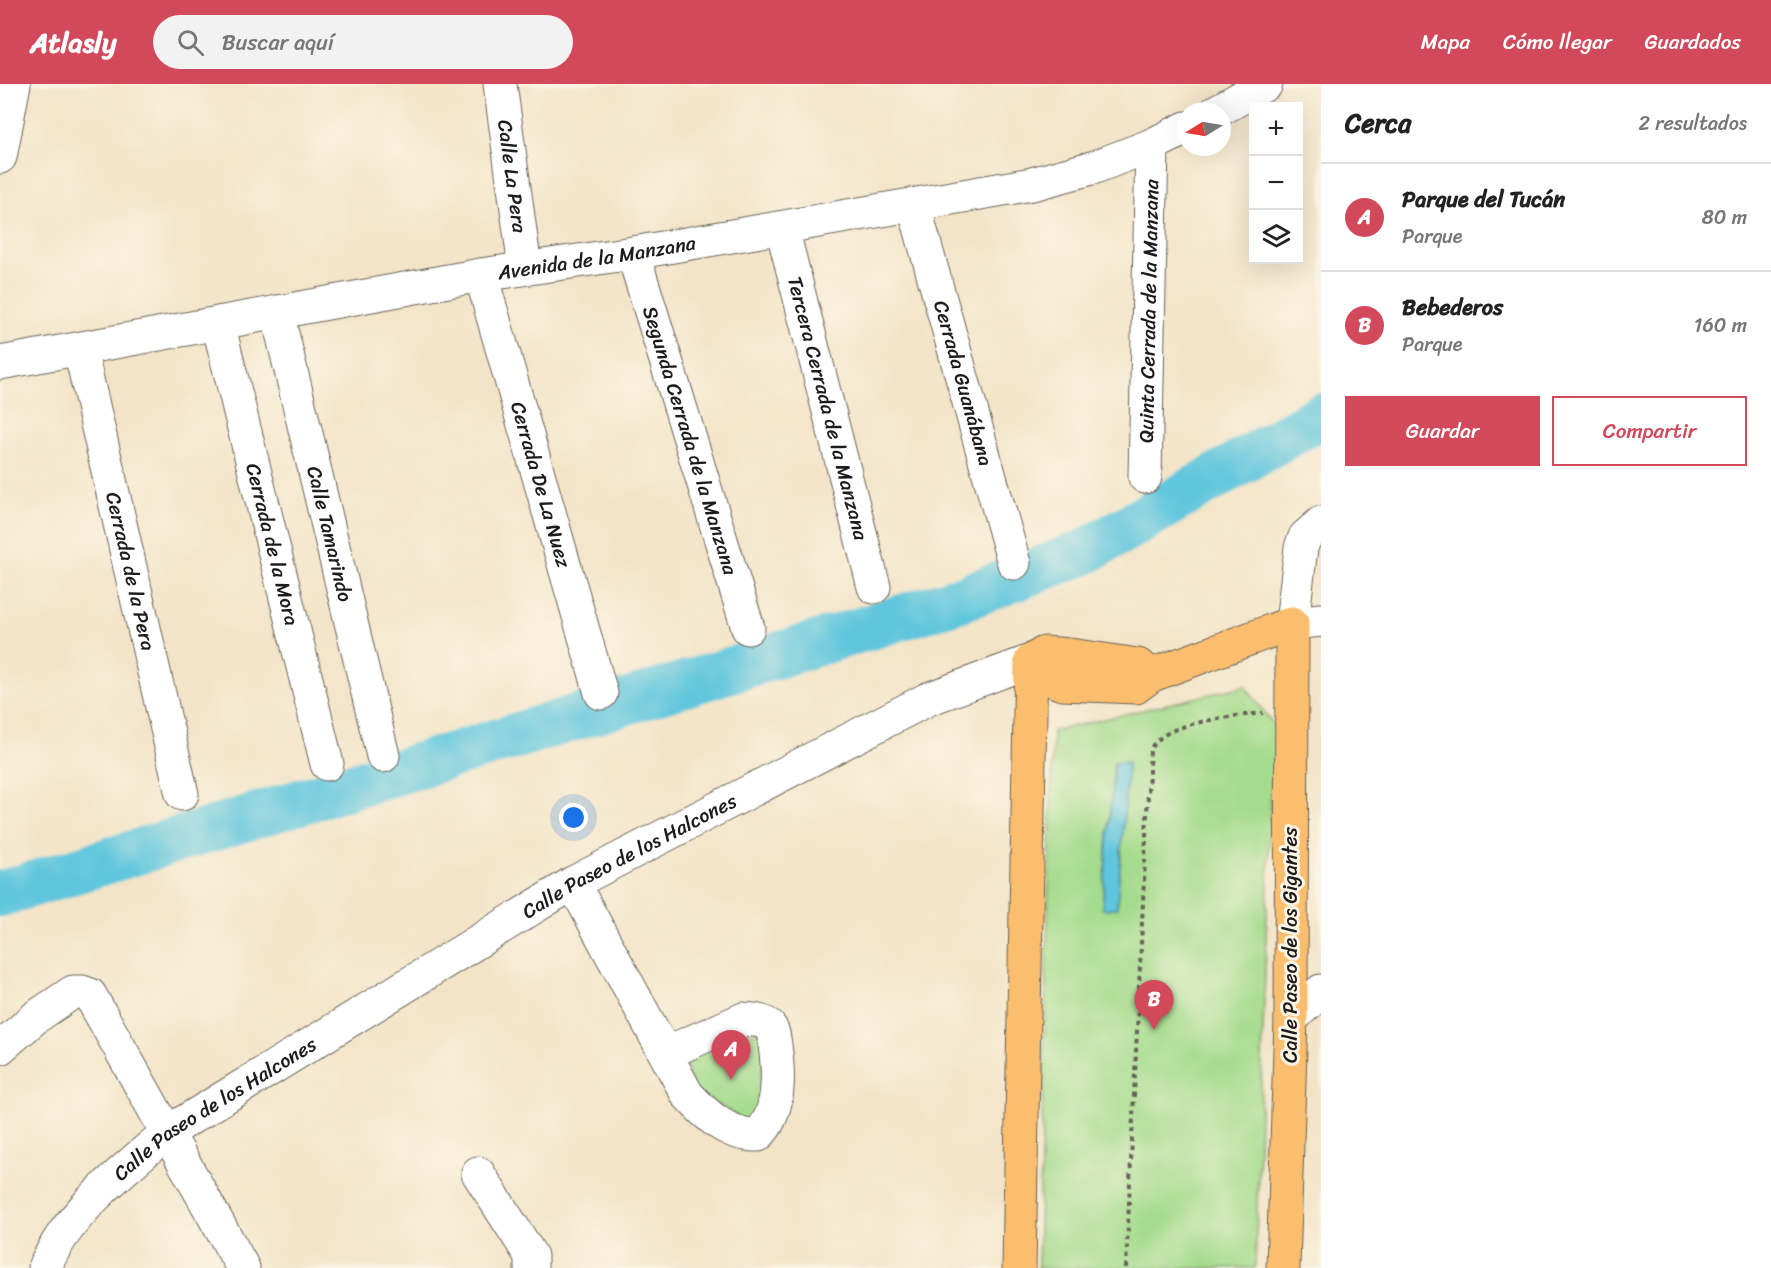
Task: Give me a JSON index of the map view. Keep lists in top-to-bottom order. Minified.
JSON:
{"streets":{"main road":["Calle Paseo de los Halcones","Calle Paseo de los Gigantes"],"street":["Calle La Pera","Avenida de la Manzana","Quinta Cerrada de la Manzana","Cerrada Guanábana","Tercera Cerrada de la Manzana","Segunda Cerrada de la Manzana","Cerrada De La Nuez","Calle Tamarindo","Cerrada de la Mora","Cerrada de la Pera"]},"crossings":[["Calle La Pera","Avenida de la Manzana"],["Avenida de la Manzana","Quinta Cerrada de la Manzana"],["Avenida de la Manzana","Cerrada Guanábana"],["Avenida de la Manzana","Tercera Cerrada de la Manzana"],["Avenida de la Manzana","Segunda Cerrada de la Manzana"],["Avenida de la Manzana","Cerrada De La Nuez"],["Avenida de la Manzana","Calle Tamarindo"],["Avenida de la Manzana","Cerrada de la Mora"],["Avenida de la Manzana","Cerrada de la Pera"],["Calle Paseo de los Halcones","Calle Paseo de los Gigantes"]],"north":"left","page":{"header":"Atlasly","search":"Buscar aquí","nav":["Mapa","Cómo llegar","Guardados"],"heading":["Cerca","2 resultados"],"map_buttons":["+","−"],"list":[{"mark":"A","name":"Parque del Tucán","note":"Parque","value":"80 m"},{"mark":"B","name":"Bebederos","note":"Parque","value":"160 m"}],"buttons":["Guardar","Compartir"],"pins":["B","A"]}}
